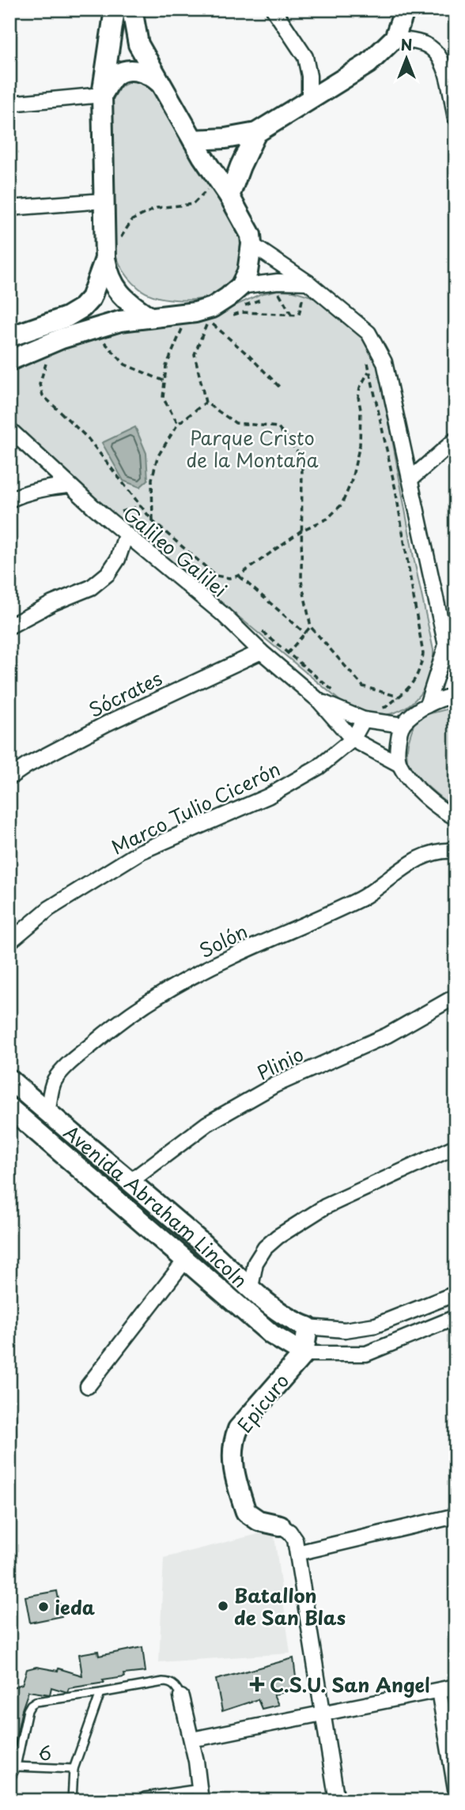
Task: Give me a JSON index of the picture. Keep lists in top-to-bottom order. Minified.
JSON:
{"streets":{"street":["Galileo Galilei","Sócrates","Marco Tulio Cicerón","Solón","Plinio","Avenida Abraham Lincoln","Epicuro"],"lane":["6"]},"crossings":[["Galileo Galilei","Sócrates"],["Galileo Galilei","Marco Tulio Cicerón"],["Solón","Avenida Abraham Lincoln"],["Plinio","Avenida Abraham Lincoln"],["Avenida Abraham Lincoln","Epicuro"]],"parks":["Parque Cristo de la Montaña"],"places":{"other":["Batallon de San Blas","ieda"],"health":["C.S.U. San Angel"]},"north":"top"}
